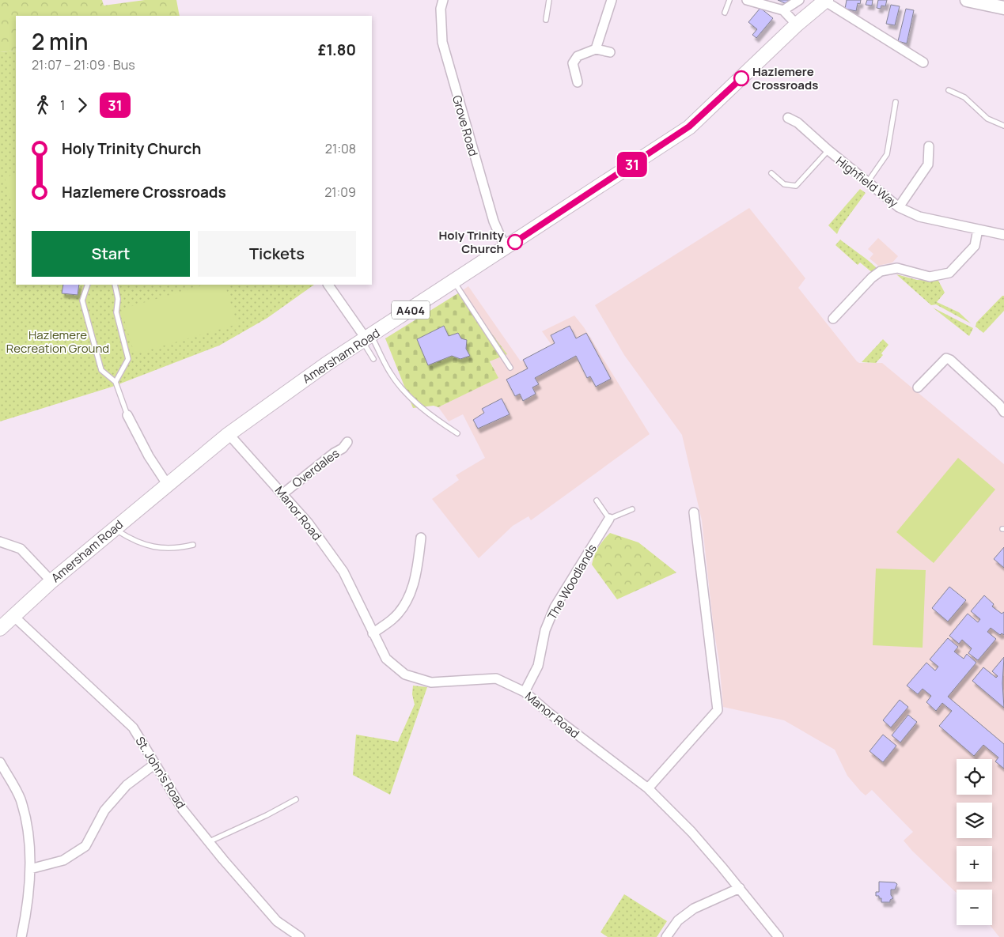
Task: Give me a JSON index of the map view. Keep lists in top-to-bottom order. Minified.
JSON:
{"streets":{"main road":["A404","Amersham Road"],"street":["Grove Road","Highfield Way","Overdales","Manor Road","The Woodlands","St. John's Road"]},"crossings":[["Grove Road","Amersham Road"],["Amersham Road","Manor Road"],["Amersham Road","St. John's Road"],["Overdales","Manor Road"],["Manor Road","The Woodlands"]],"parks":["Hazlemere Recreation Ground"],"places":["Hazlemere Crossroads","Holy Trinity Church"],"lines":["bus line 31"],"page":{"on_map":"31","heading":["2 min","21:07 – 21:09 · Bus","£1.80"],"legs":["1","31"],"list":[{"name":"Holy Trinity Church","value":"21:08"},{"name":"Hazlemere Crossroads","value":"21:09"}],"buttons":["Start","Tickets"],"map_buttons":["+","−"]}}
